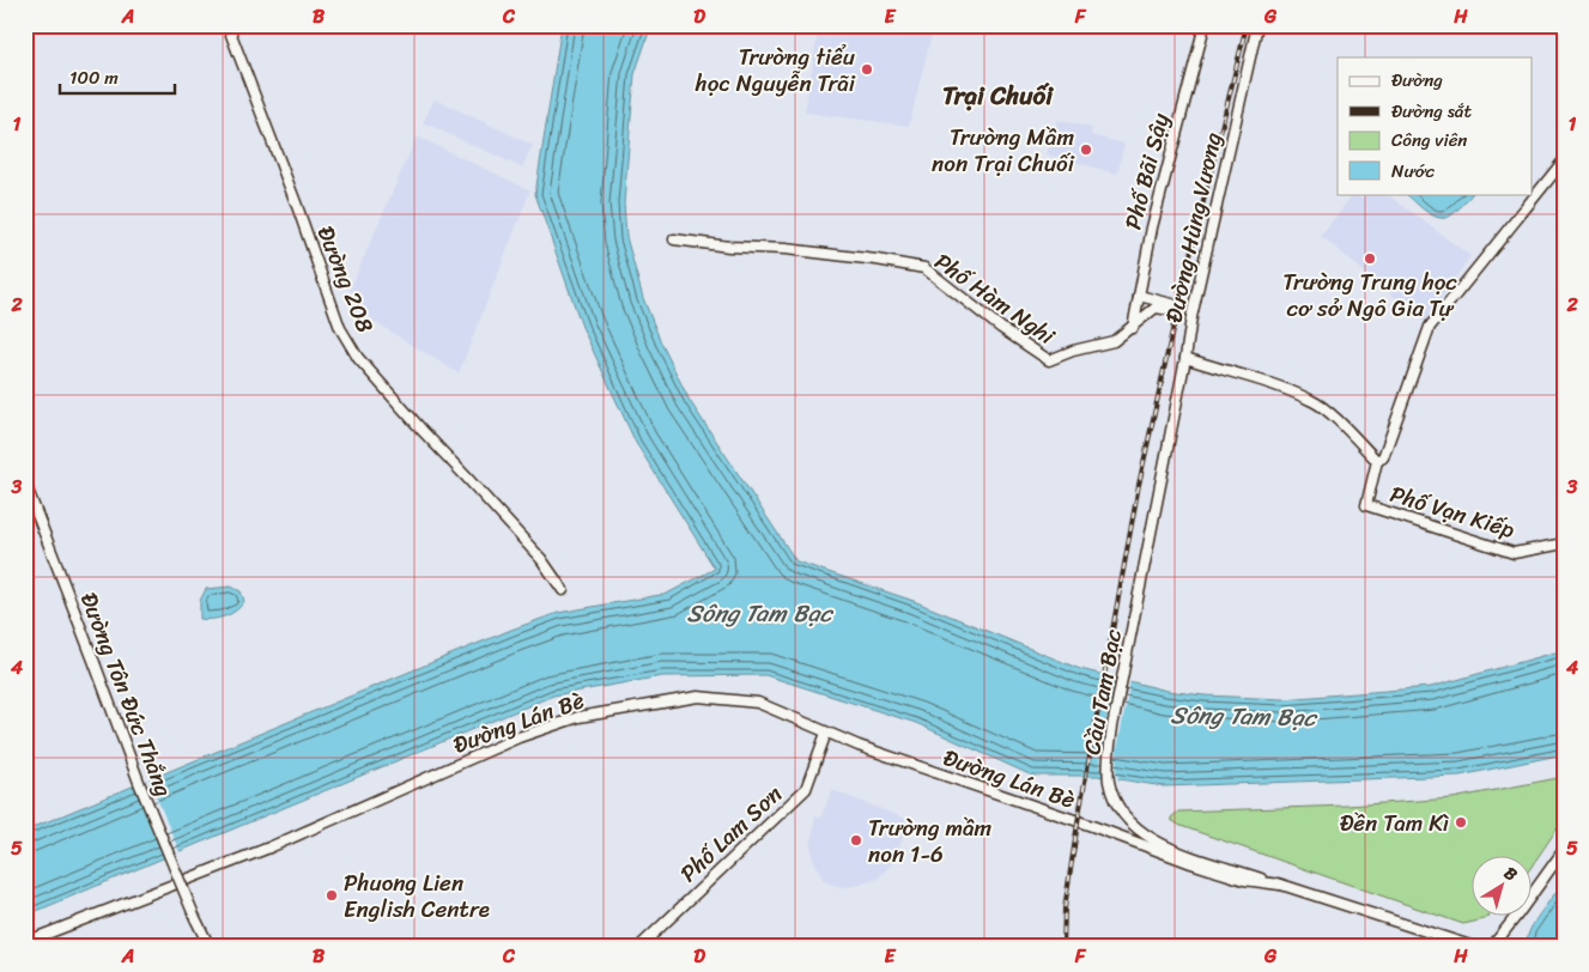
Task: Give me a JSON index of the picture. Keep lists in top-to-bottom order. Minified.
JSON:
{"streets":{"main road":["Phố Bãi Sậy","Đường Hùng Vương","Đường 208","Phố Hàm Nghi","Phố Vạn Kiếp","Cầu Tam Bạc","Đường Tôn Đức Thắng","Đường Lán Bè","Phố Lam Sơn"]},"crossings":[["Phố Bãi Sậy","Phố Hàm Nghi"],["Đường Hùng Vương","Cầu Tam Bạc"],["Cầu Tam Bạc","Đường Lán Bè"],["Đường Lán Bè","Phố Lam Sơn"]],"districts":["Trại Chuối"],"water":["Sông Tam Bạc"],"places":["Trường tiểu học Nguyễn Trãi","Trường Mầm non Trại Chuối","Trường Trung học cơ sở Ngô Gia Tự","Đền Tam Kì","Trường mầm non 1-6","Phuong Lien English Centre"],"legend":["Đường","Đường sắt","Công viên","Nước"],"scale_bar":"100 m","north":"top right","grid":{"columns":["A","B","C","D","E","F","G","H"],"rows":["1","2","3","4","5"]}}
